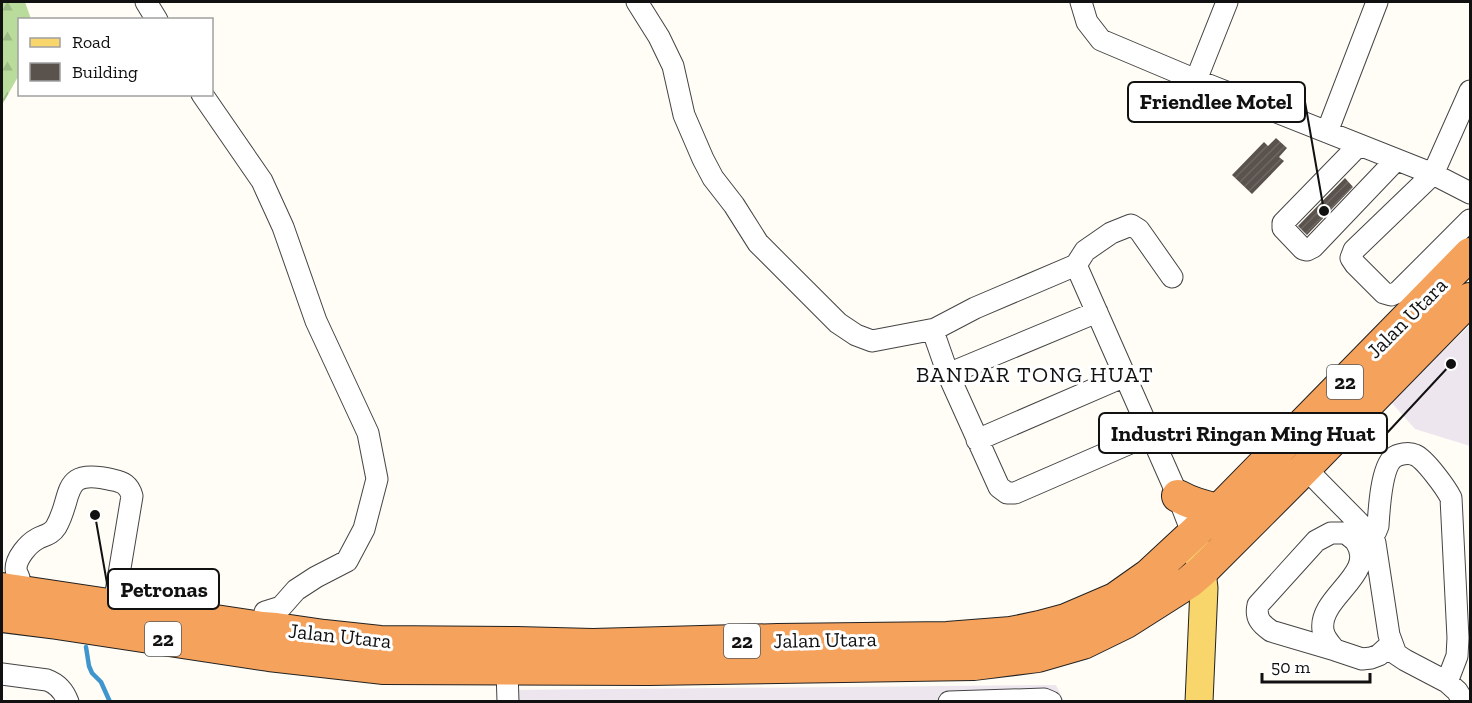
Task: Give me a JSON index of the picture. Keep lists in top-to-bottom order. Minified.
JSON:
{"streets":{"highway":["Jalan Utara","22"]},"districts":["BANDAR TONG HUAT"],"places":["Friendlee Motel","Industri Ringan Ming Huat","Petronas"],"legend":["Road","Building"],"scale_bar":"50 m"}
